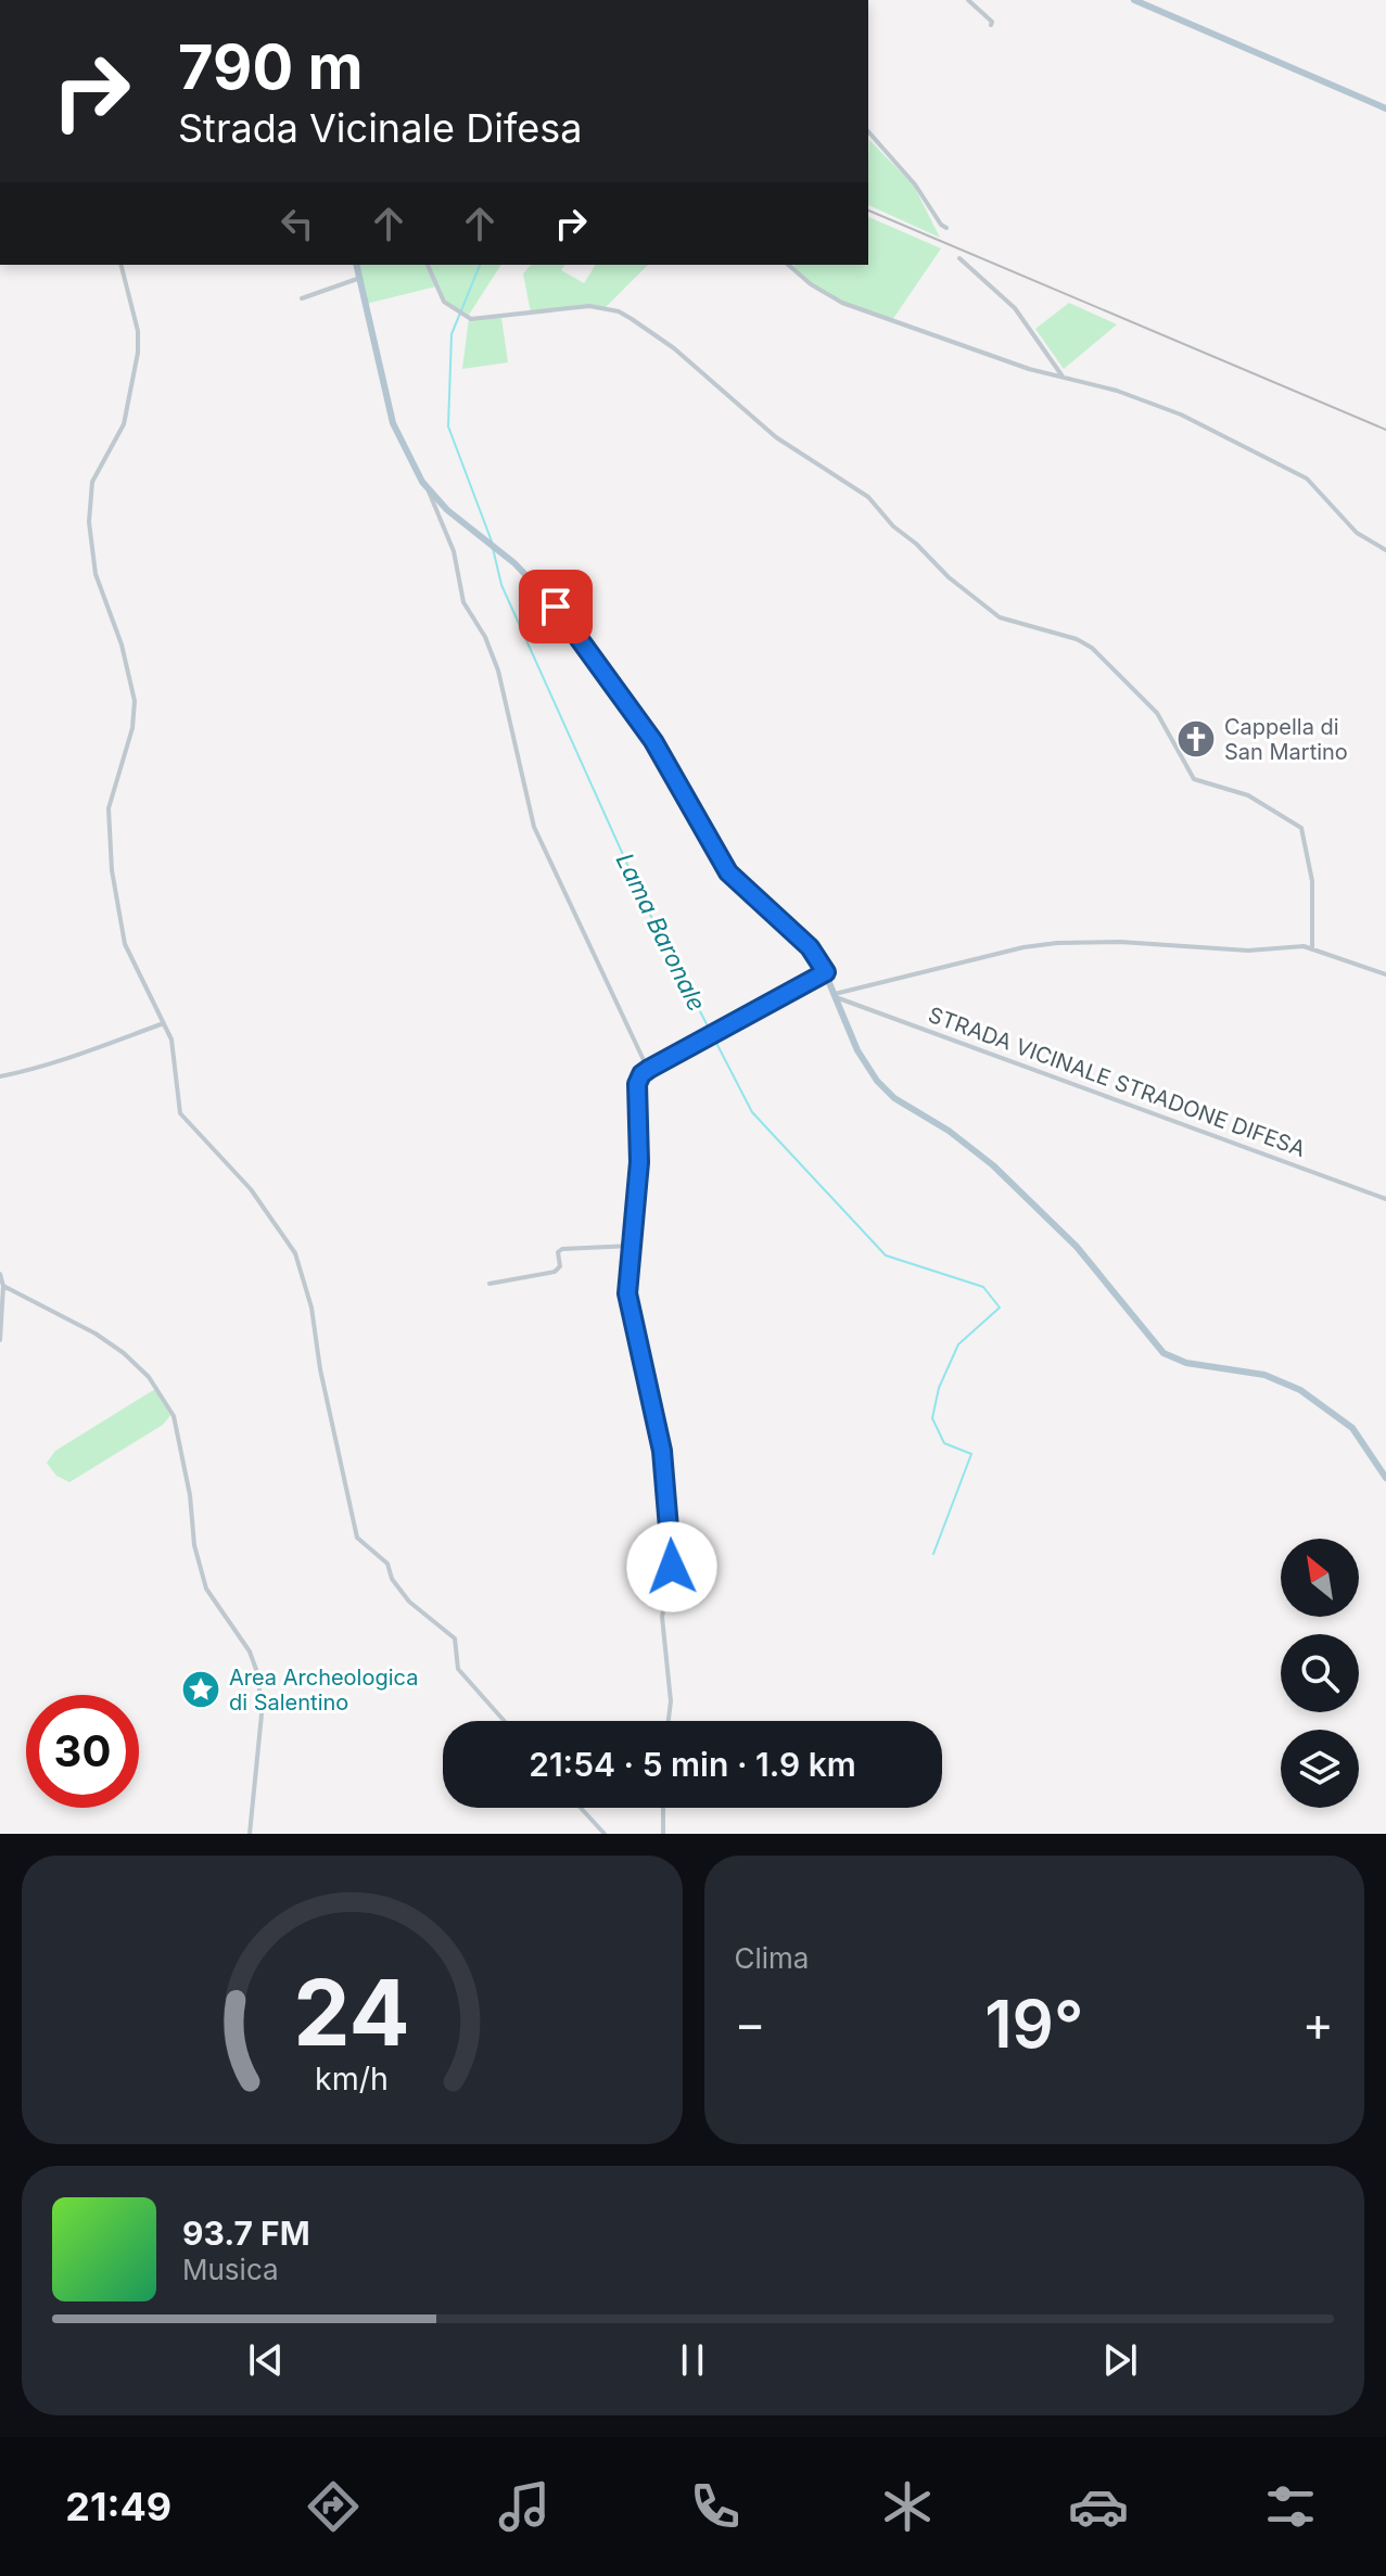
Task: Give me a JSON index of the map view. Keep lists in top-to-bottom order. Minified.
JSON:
{"streets":{"street":["STRADA VICINALE STRADONE DIFESA"]},"water":["Lama Baronale"],"places":{"church":["Cappella di San Martino"],"place":["Area Archeologica di Salentino"]},"north":"top left","page":{"turn":["790 m","Strada Vicinale Difesa"],"limit":"30","trip":"21:54 · 5 min · 1.9 km","tile":"Clima","heat":["−","19°","+"],"song":["93.7 FM","Musica"],"tabs":"21:49","gauge":["24","km/h"]}}
